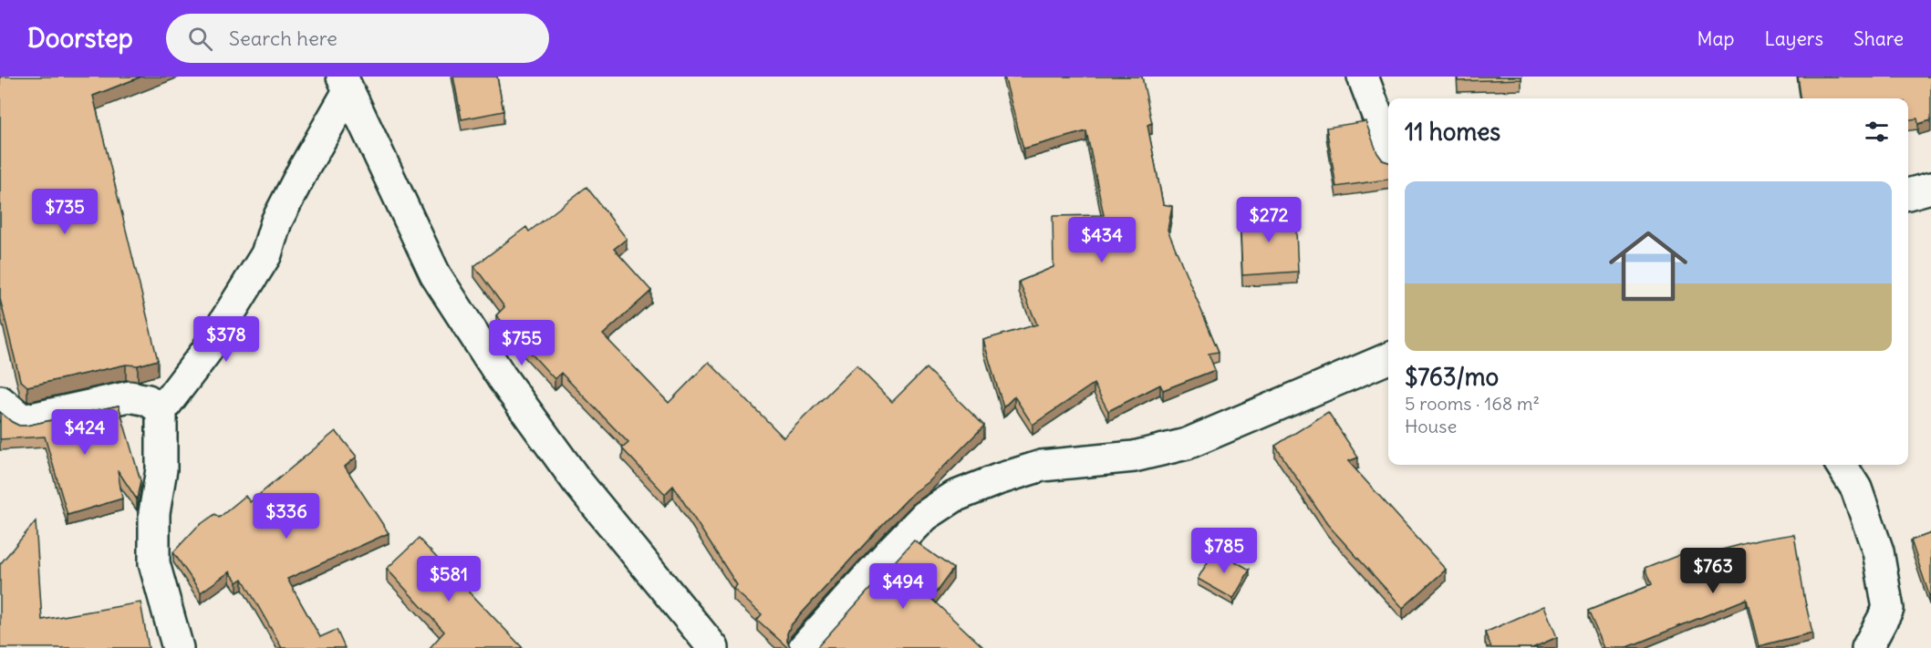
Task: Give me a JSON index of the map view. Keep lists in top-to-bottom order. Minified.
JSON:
{"page":{"header":"Doorstep","search":"Search here","nav":["Map","Layers","Share"],"heading":"11 homes","list":[{"name":"$763/mo","note":"5 rooms · 168 m² · House"}],"price":["$735","$272","$434","$378","$755","$424","$336","$785","$763","$581","$494"]}}
